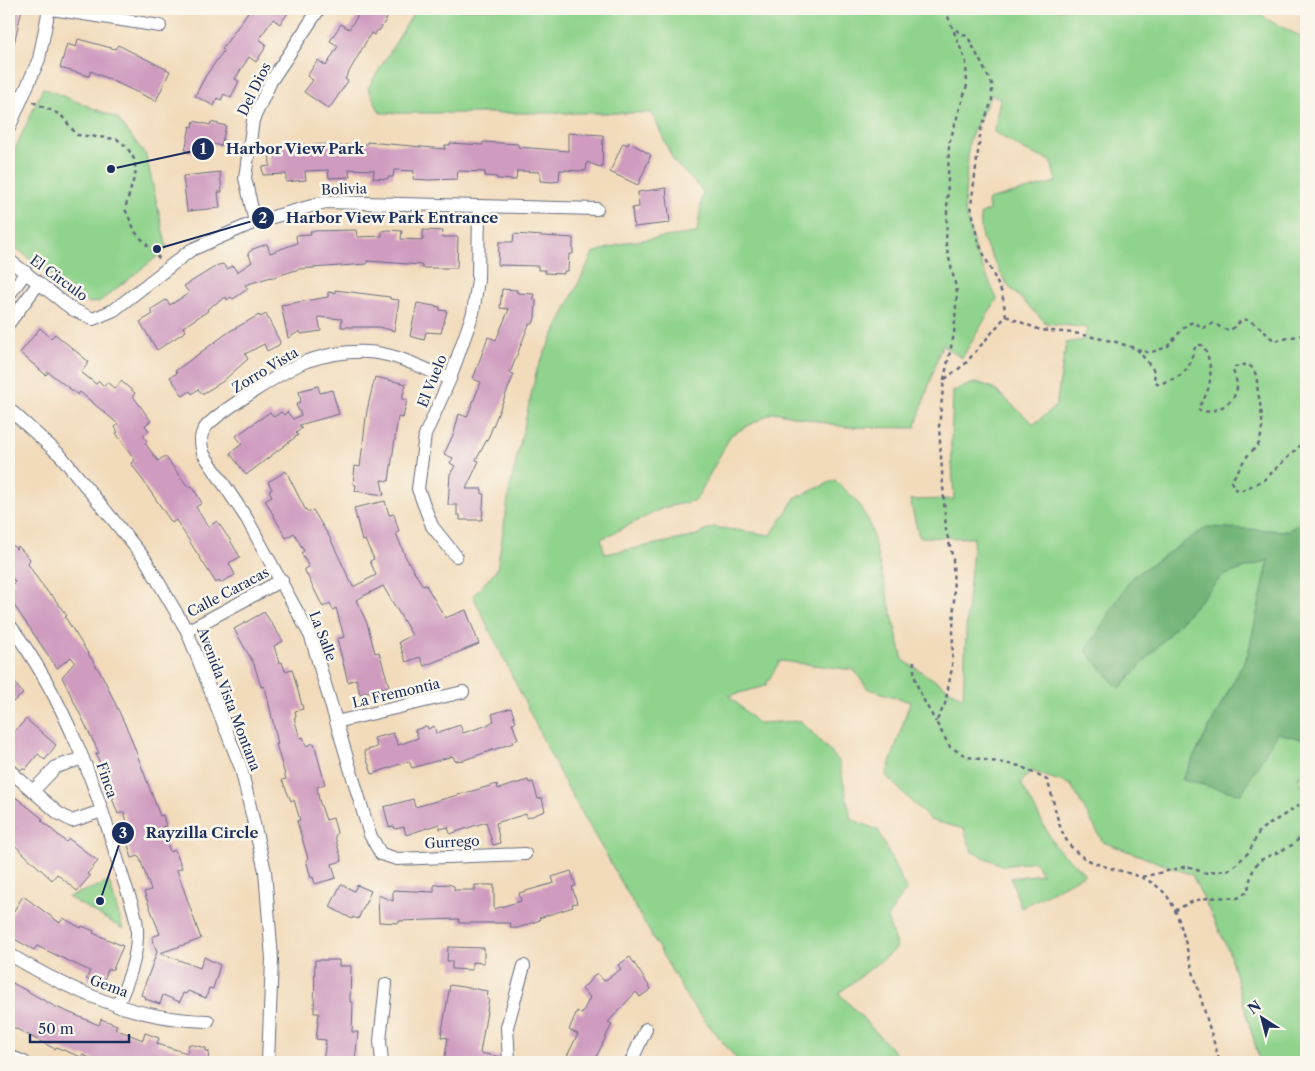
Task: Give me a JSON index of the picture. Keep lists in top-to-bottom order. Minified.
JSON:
{"streets":{"street":["Del Dios","Bolivia","El Circulo","Zorro Vista","El Vuelo","Calle Caracas","La Salle","La Fremontia","Avenida Vista Montana","Finca","Gurrego","Gema"]},"crossings":[["Del Dios","Bolivia"],["Bolivia","El Circulo"],["Bolivia","El Vuelo"],["Zorro Vista","El Vuelo"],["Zorro Vista","La Salle"],["Calle Caracas","La Salle"],["Calle Caracas","Avenida Vista Montana"],["La Salle","La Fremontia"],["La Salle","Gurrego"],["Finca","Gema"]],"places":["Harbor View Park","Harbor View Park Entrance","Rayzilla Circle"],"scale_bar":"50 m","north":"top left"}
